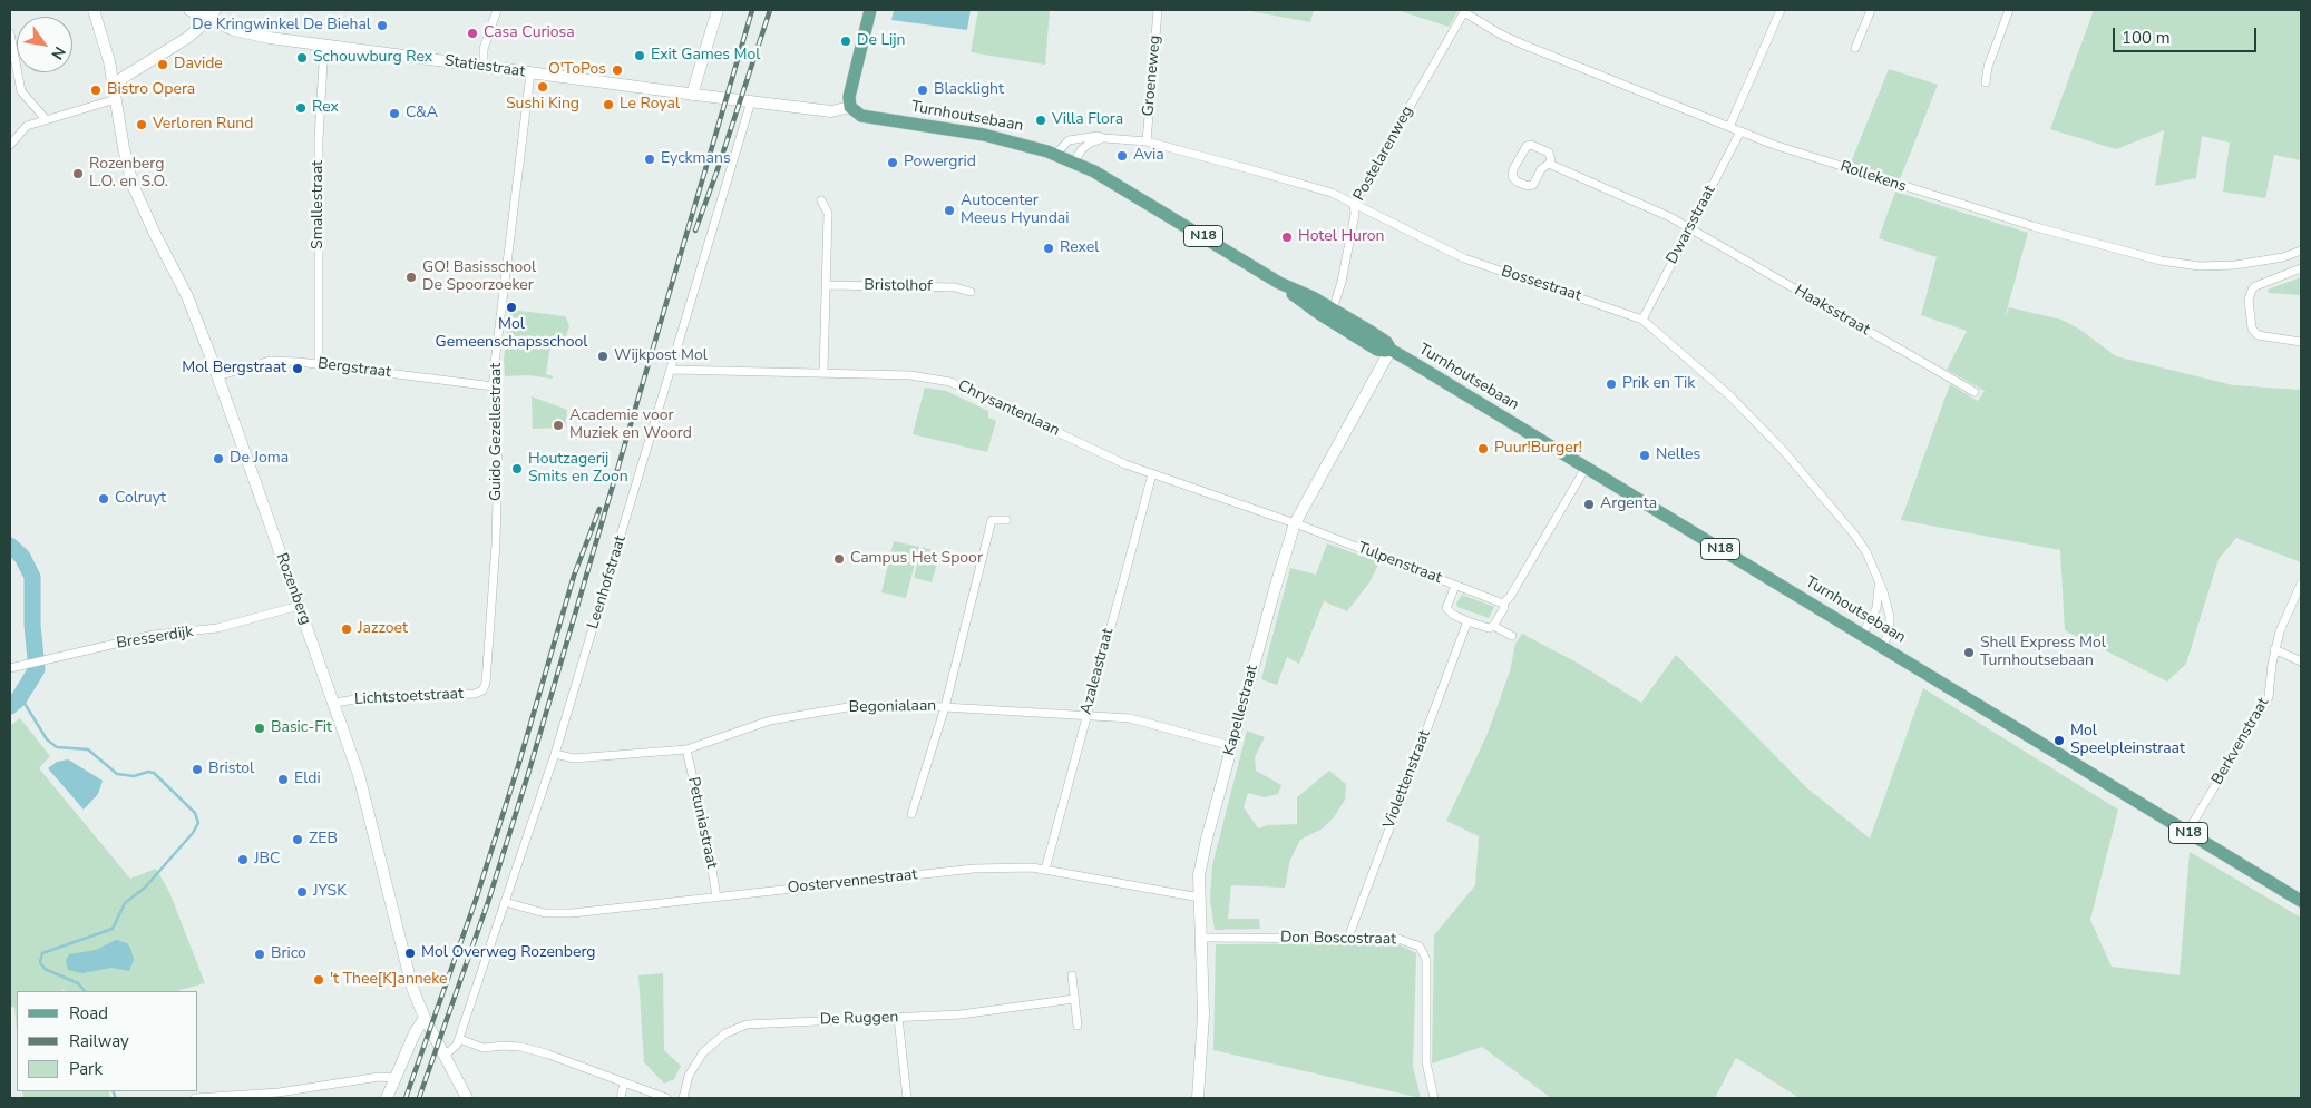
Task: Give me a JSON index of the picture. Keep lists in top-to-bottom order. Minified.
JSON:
{"streets":{"main road":["Turnhoutsebaan","N18"],"street":["Statiestraat","Groeneweg","Postelarenweg","Rollekens","Smallestraat","Dwarsstraat","Bossestraat","Bristolhof","Haaksstraat","Bergstraat","Chrysantenlaan","Guido Gezellestraat","Tulpenstraat","Leenhofstraat","Rozenberg","Bresserdijk","Azaleastraat","Lichtstoetstraat","Begonialaan","Kapellestraat","Berkvenstraat","Violettenstraat","Petuniastraat","Oostervennestraat","Don Boscostraat","De Ruggen"]},"crossings":[["Statiestraat","Smallestraat"],["Statiestraat","Guido Gezellestraat"],["Statiestraat","Leenhofstraat"],["Groeneweg","Bossestraat"],["Turnhoutsebaan","Postelarenweg"],["Turnhoutsebaan","Bossestraat"],["Turnhoutsebaan","Kapellestraat"],["Turnhoutsebaan","Berkvenstraat"],["Postelarenweg","Rollekens"],["Postelarenweg","Bossestraat"],["Rollekens","Dwarsstraat"],["Smallestraat","Bergstraat"],["Dwarsstraat","Bossestraat"],["Dwarsstraat","Haaksstraat"],["Bergstraat","Guido Gezellestraat"],["Bergstraat","Rozenberg"],["Chrysantenlaan","Tulpenstraat"],["Chrysantenlaan","Leenhofstraat"],["Chrysantenlaan","Azaleastraat"],["Chrysantenlaan","Kapellestraat"],["Guido Gezellestraat","Lichtstoetstraat"],["Tulpenstraat","Kapellestraat"],["Leenhofstraat","Rozenberg"],["Leenhofstraat","Begonialaan"],["Leenhofstraat","Oostervennestraat"],["Rozenberg","Bresserdijk"],["Rozenberg","Lichtstoetstraat"],["Azaleastraat","Begonialaan"],["Azaleastraat","Oostervennestraat"],["Begonialaan","Kapellestraat"],["Begonialaan","Petuniastraat"],["Kapellestraat","Oostervennestraat"],["Kapellestraat","Don Boscostraat"],["Violettenstraat","Don Boscostraat"],["Petuniastraat","Oostervennestraat"]],"places":["De Kringwinkel De Biehal","Casa Curiosa","De Lijn","Exit Games Mol","Schouwburg Rex","Davide","O'ToPos","Sushi King","Bistro Opera","Blacklight","Le Royal","Rex","C&A","Villa Flora","Verloren Rund","Avia","Eyckmans","Powergrid","Rozenberg L.O. en S.O.","Autocenter Meeus Hyundai","Hotel Huron","Rexel","GO! Basisschool De Spoorzoeker","Mol Gemeenschapsschool","Wijkpost Mol","Mol Bergstraat","Prik en Tik","Academie voor Muziek en Woord","Puur!Burger!","Nelles","De Joma","Houtzagerij Smits en Zoon","Colruyt","Argenta","Campus Het Spoor","Jazzoet","Shell Express Mol Turnhoutsebaan","Basic-Fit","Mol Speelpleinstraat","Bristol","Eldi","ZEB","JBC","JYSK","Mol Overweg Rozenberg","Brico","'t Thee[K]anneke"],"legend":["Road","Railway","Park"],"scale_bar":"100 m","north":"bottom right"}
